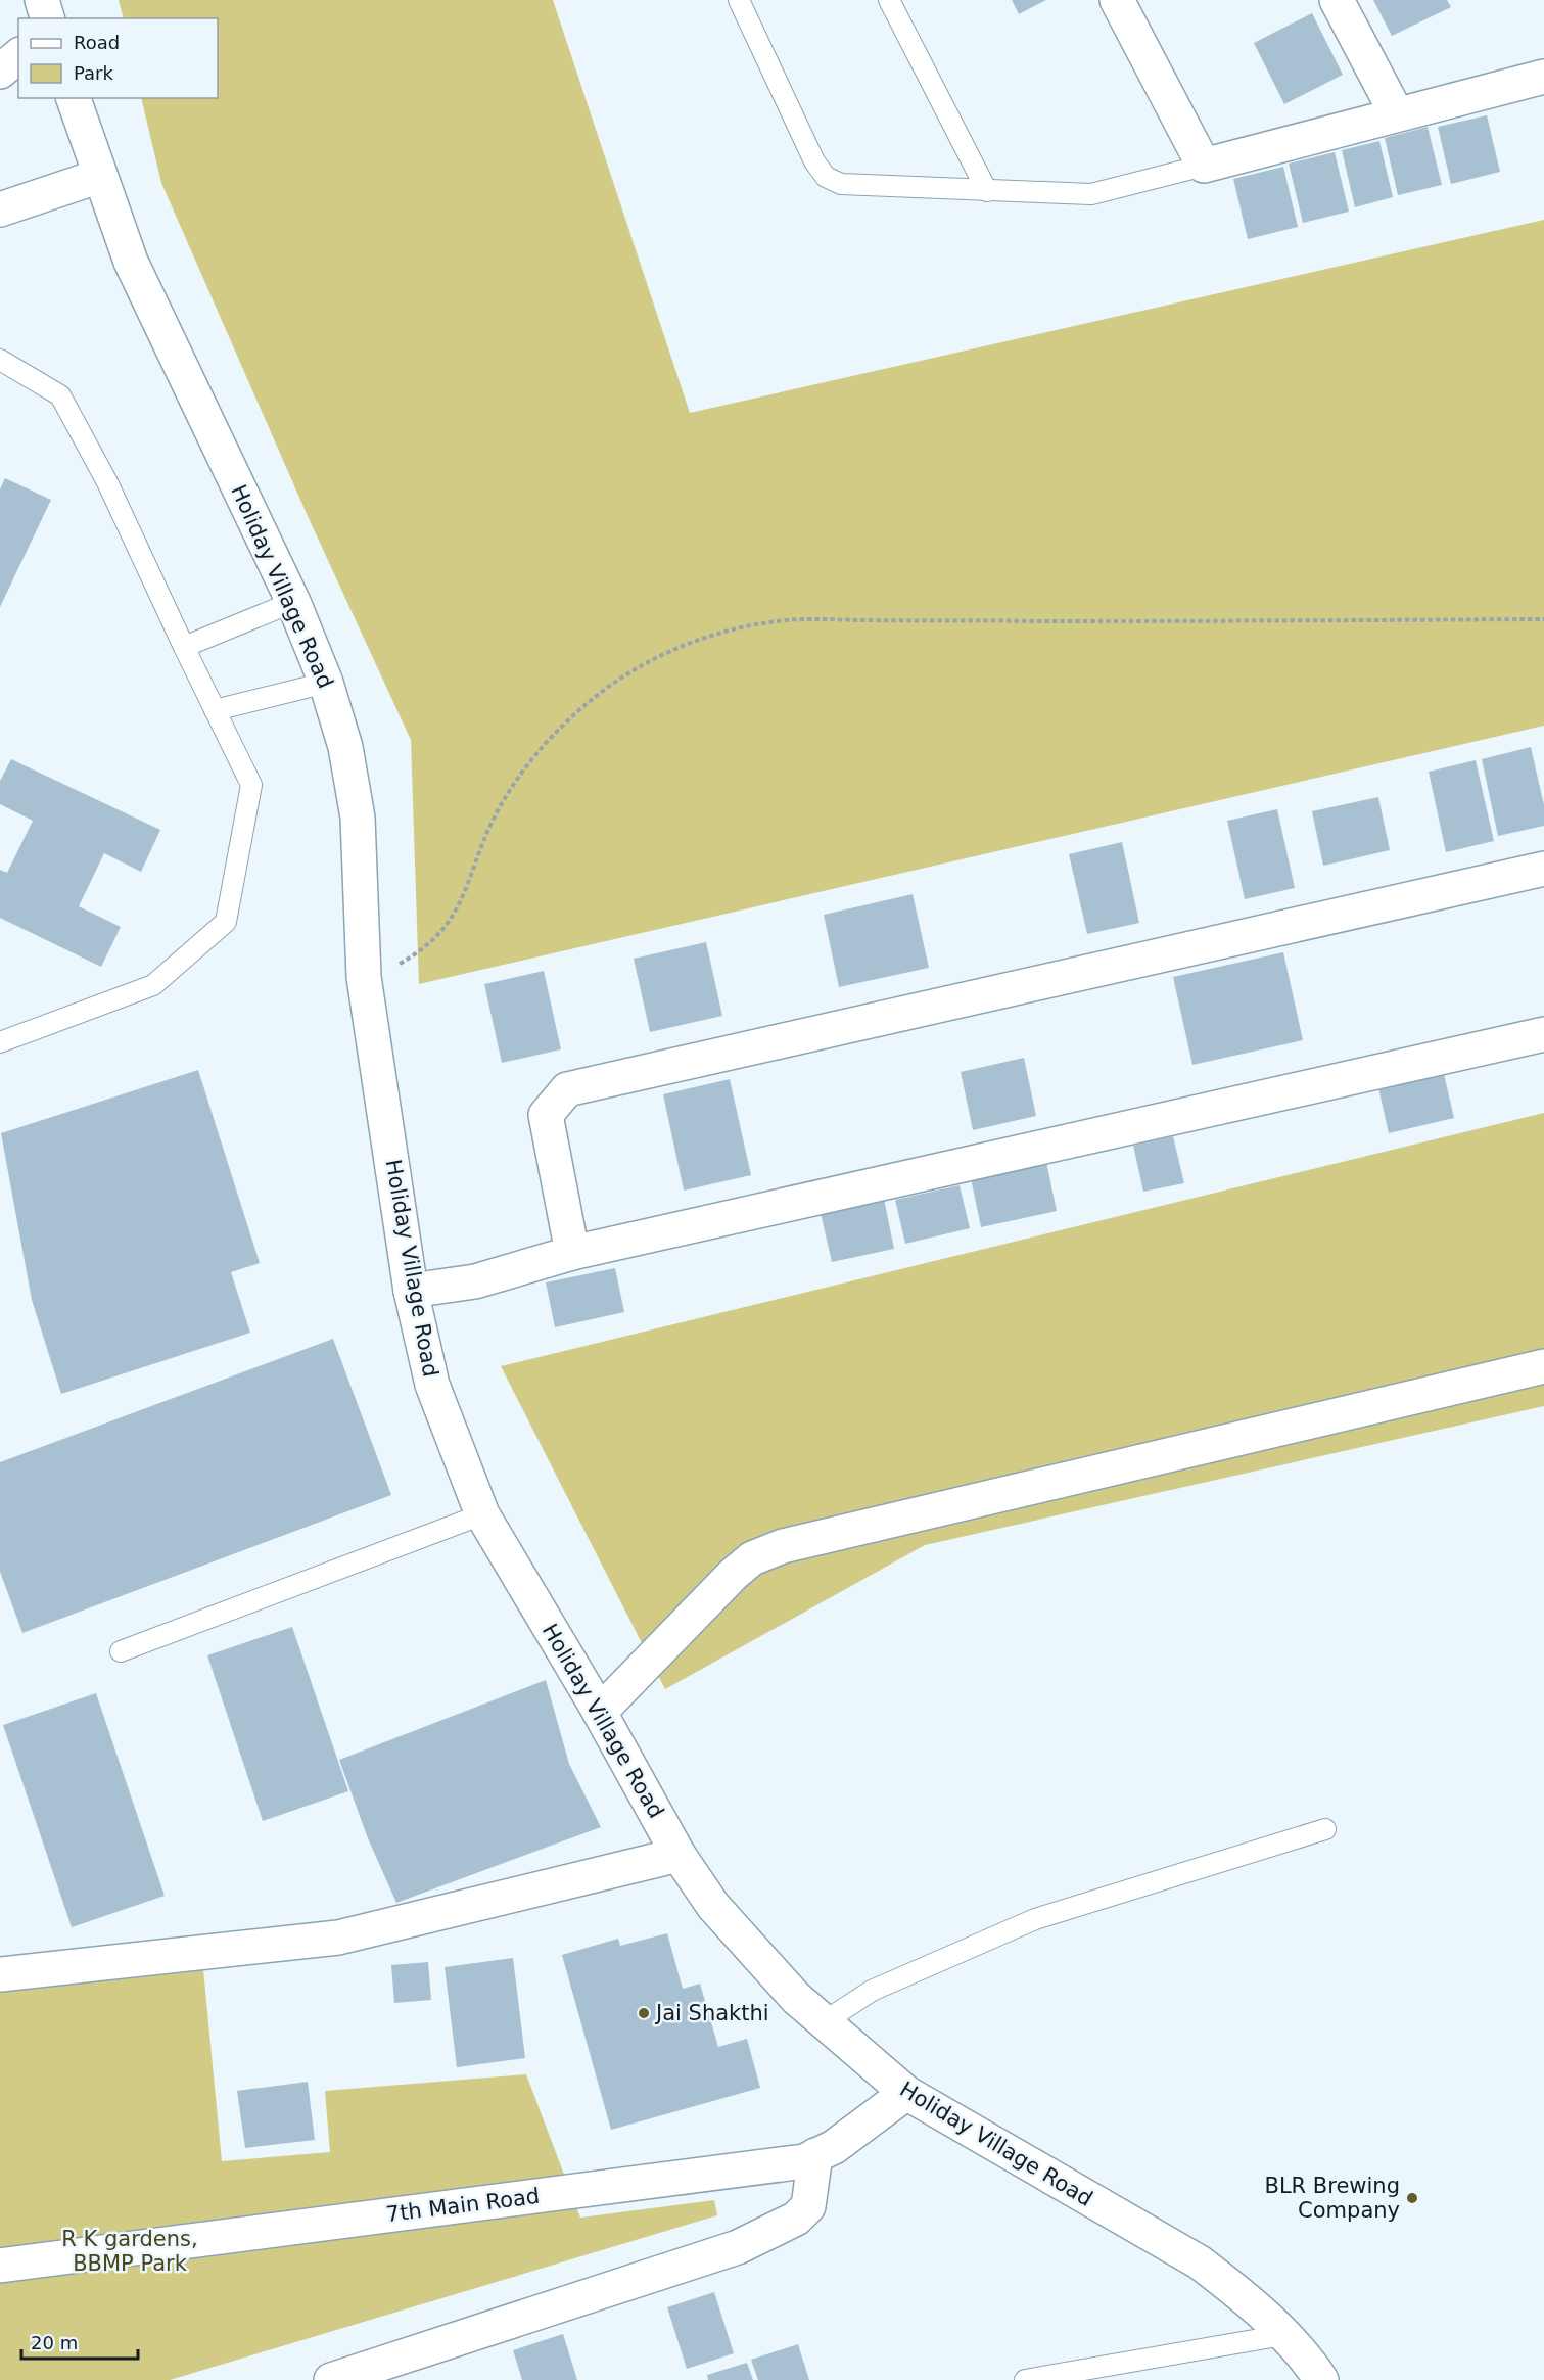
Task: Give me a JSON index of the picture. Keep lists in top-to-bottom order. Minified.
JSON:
{"streets":{"street":["Holiday Village Road","7th Main Road"]},"crossings":[["Holiday Village Road","7th Main Road"]],"parks":["R K gardens, BBMP Park"],"places":["Jai Shakthi","BLR Brewing Company"],"legend":["Road","Park"],"scale_bar":"20 m"}
